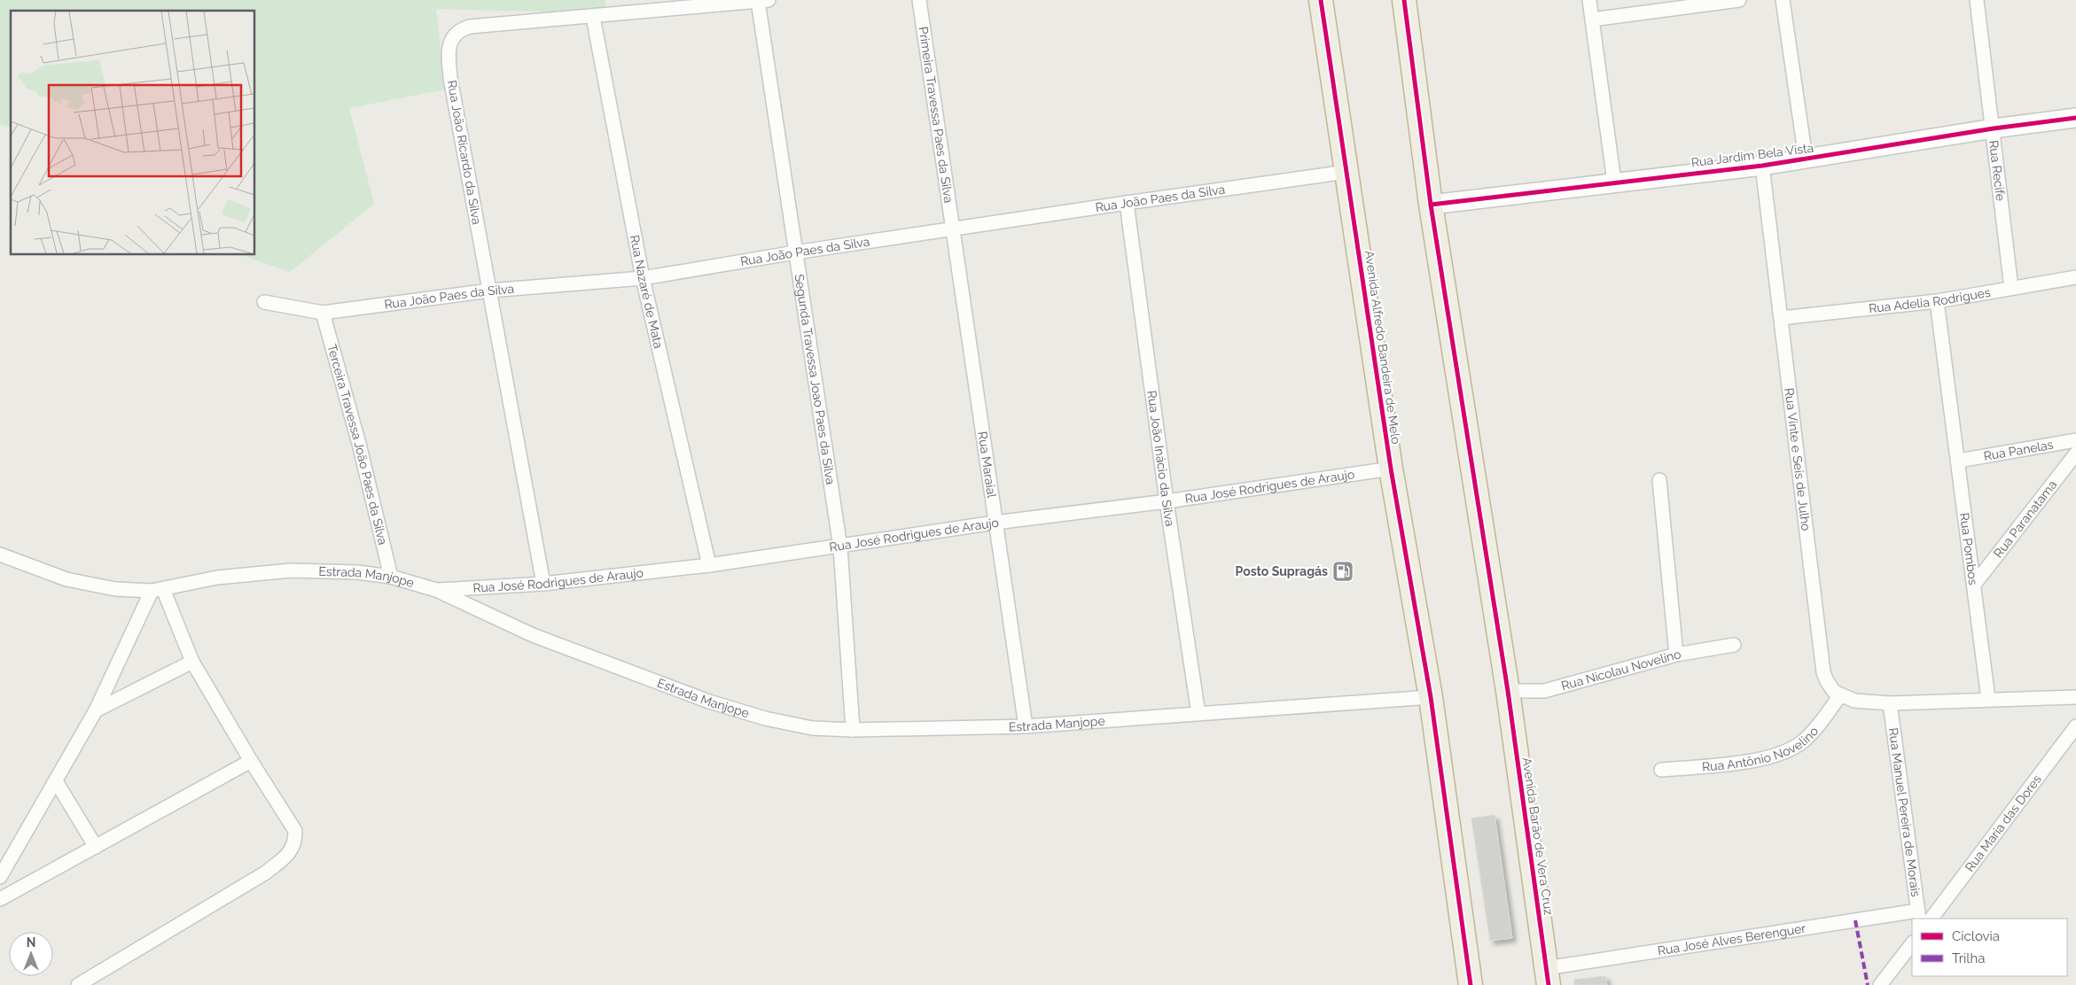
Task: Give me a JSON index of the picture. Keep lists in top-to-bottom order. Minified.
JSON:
{"streets":{"highway":["Avenida Alfredo Bandeira de Melo","Avenida Barão de Vera Cruz"],"main road":["Rua Jardim Bela Vista"],"street":["Primeira Travessa Paes da Silva","Rua João Ricardo da Silva","Rua Recife","Rua João Paes da Silva","Rua Nazaré de Mata","Rua Adelia Rodrigues","Segunda Travessa Joao Paes da Silva","Terceira Travessa João Paes da Silva","Rua Panelas","Rua João Inácio da Silva","Rua Vinte e Seis de Julho","Rua Maraial","Rua José Rodrigues de Araujo","Rua Paranatama","Rua Pombos","Estrada Manjope","Rua Nicolau Novelino","Rua Antônio Novelino","Rua Manuel Pereira de Morais","Rua Maria das Dores","Rua José Alves Berenguer"]},"crossings":[["Primeira Travessa Paes da Silva","Rua João Paes da Silva"],["Primeira Travessa Paes da Silva","Rua Maraial"],["Rua João Ricardo da Silva","Rua João Paes da Silva"],["Rua João Ricardo da Silva","Rua Nazaré de Mata"],["Rua João Ricardo da Silva","Segunda Travessa Joao Paes da Silva"],["Rua João Ricardo da Silva","Rua José Rodrigues de Araujo"],["Rua Jardim Bela Vista","Rua Recife"],["Rua Jardim Bela Vista","Rua Vinte e Seis de Julho"],["Rua Recife","Rua Adelia Rodrigues"],["Rua João Paes da Silva","Rua Nazaré de Mata"],["Rua João Paes da Silva","Avenida Alfredo Bandeira de Melo"],["Rua João Paes da Silva","Segunda Travessa Joao Paes da Silva"],["Rua João Paes da Silva","Terceira Travessa João Paes da Silva"],["Rua João Paes da Silva","Rua João Inácio da Silva"],["Rua João Paes da Silva","Rua Maraial"],["Rua Nazaré de Mata","Rua José Rodrigues de Araujo"],["Rua Adelia Rodrigues","Rua Vinte e Seis de Julho"],["Rua Adelia Rodrigues","Rua Pombos"],["Avenida Alfredo Bandeira de Melo","Rua José Rodrigues de Araujo"],["Avenida Alfredo Bandeira de Melo","Estrada Manjope"],["Segunda Travessa Joao Paes da Silva","Rua José Rodrigues de Araujo"],["Segunda Travessa Joao Paes da Silva","Estrada Manjope"],["Terceira Travessa João Paes da Silva","Estrada Manjope"],["Rua Panelas","Rua Pombos"],["Rua João Inácio da Silva","Rua José Rodrigues de Araujo"],["Rua João Inácio da Silva","Estrada Manjope"],["Rua Vinte e Seis de Julho","Rua Antônio Novelino"],["Rua Maraial","Rua José Rodrigues de Araujo"],["Rua Maraial","Estrada Manjope"],["Rua José Rodrigues de Araujo","Estrada Manjope"],["Rua Paranatama","Rua Pombos"],["Rua Nicolau Novelino","Avenida Barão de Vera Cruz"],["Rua Manuel Pereira de Morais","Rua José Alves Berenguer"],["Avenida Barão de Vera Cruz","Rua José Alves Berenguer"]],"places":{"fuel station":["Posto Supragás"]},"legend":["Ciclovia","Trilha"],"north":"top"}
